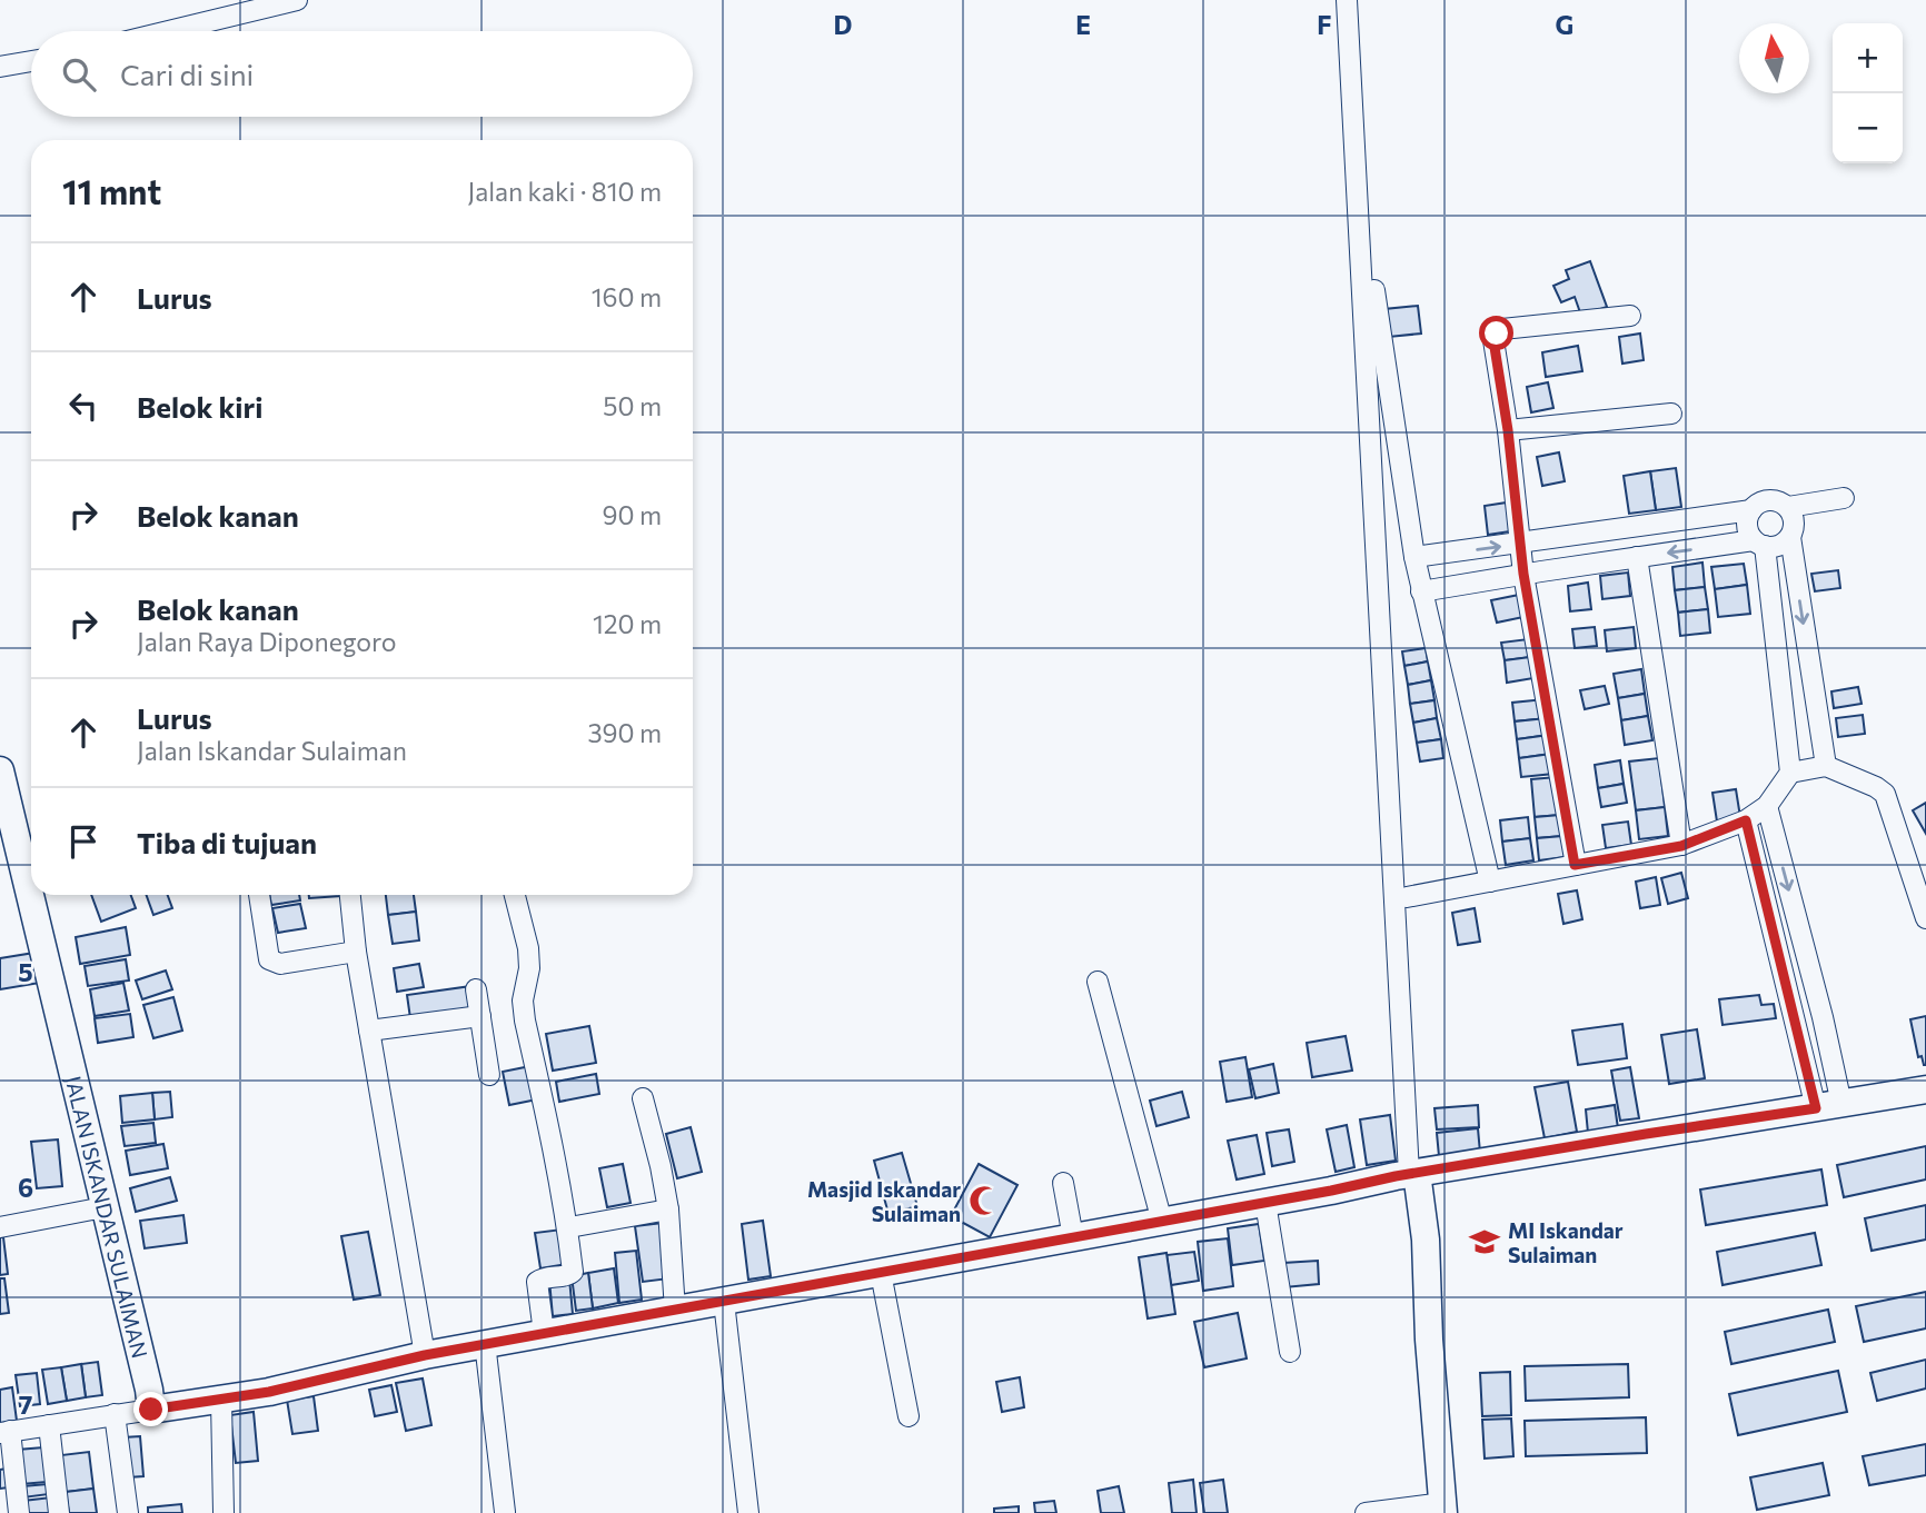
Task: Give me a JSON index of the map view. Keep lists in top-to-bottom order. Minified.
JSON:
{"streets":{"street":["JALAN ISKANDAR SULAIMAN"]},"places":{"mosque":["Masjid Iskandar Sulaiman"],"school or university":["MI Iskandar Sulaiman"]},"north":"top","page":{"map_buttons":["+","−"],"search":"Cari di sini","heading":["11 mnt","Jalan kaki · 810 m"],"list":[["Lurus","160 m"],["Belok kiri","50 m"],["Belok kanan","90 m"],["Belok kanan","Jalan Raya Diponegoro","120 m"],["Lurus","Jalan Iskandar Sulaiman","390 m"],"Tiba di tujuan"]},"grid":{"columns":["D","E","F","G"],"rows":["5","6","7"]}}
